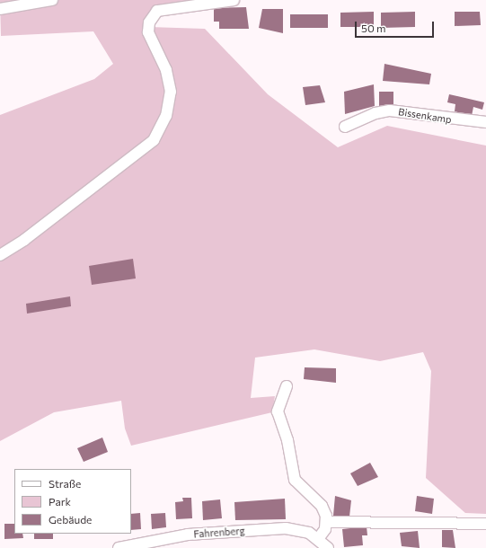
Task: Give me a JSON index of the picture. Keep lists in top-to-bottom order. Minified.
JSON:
{"streets":{"street":["Bissenkamp","Fahrenberg"]},"legend":["Straße","Park","Gebäude"],"scale_bar":"50 m"}
